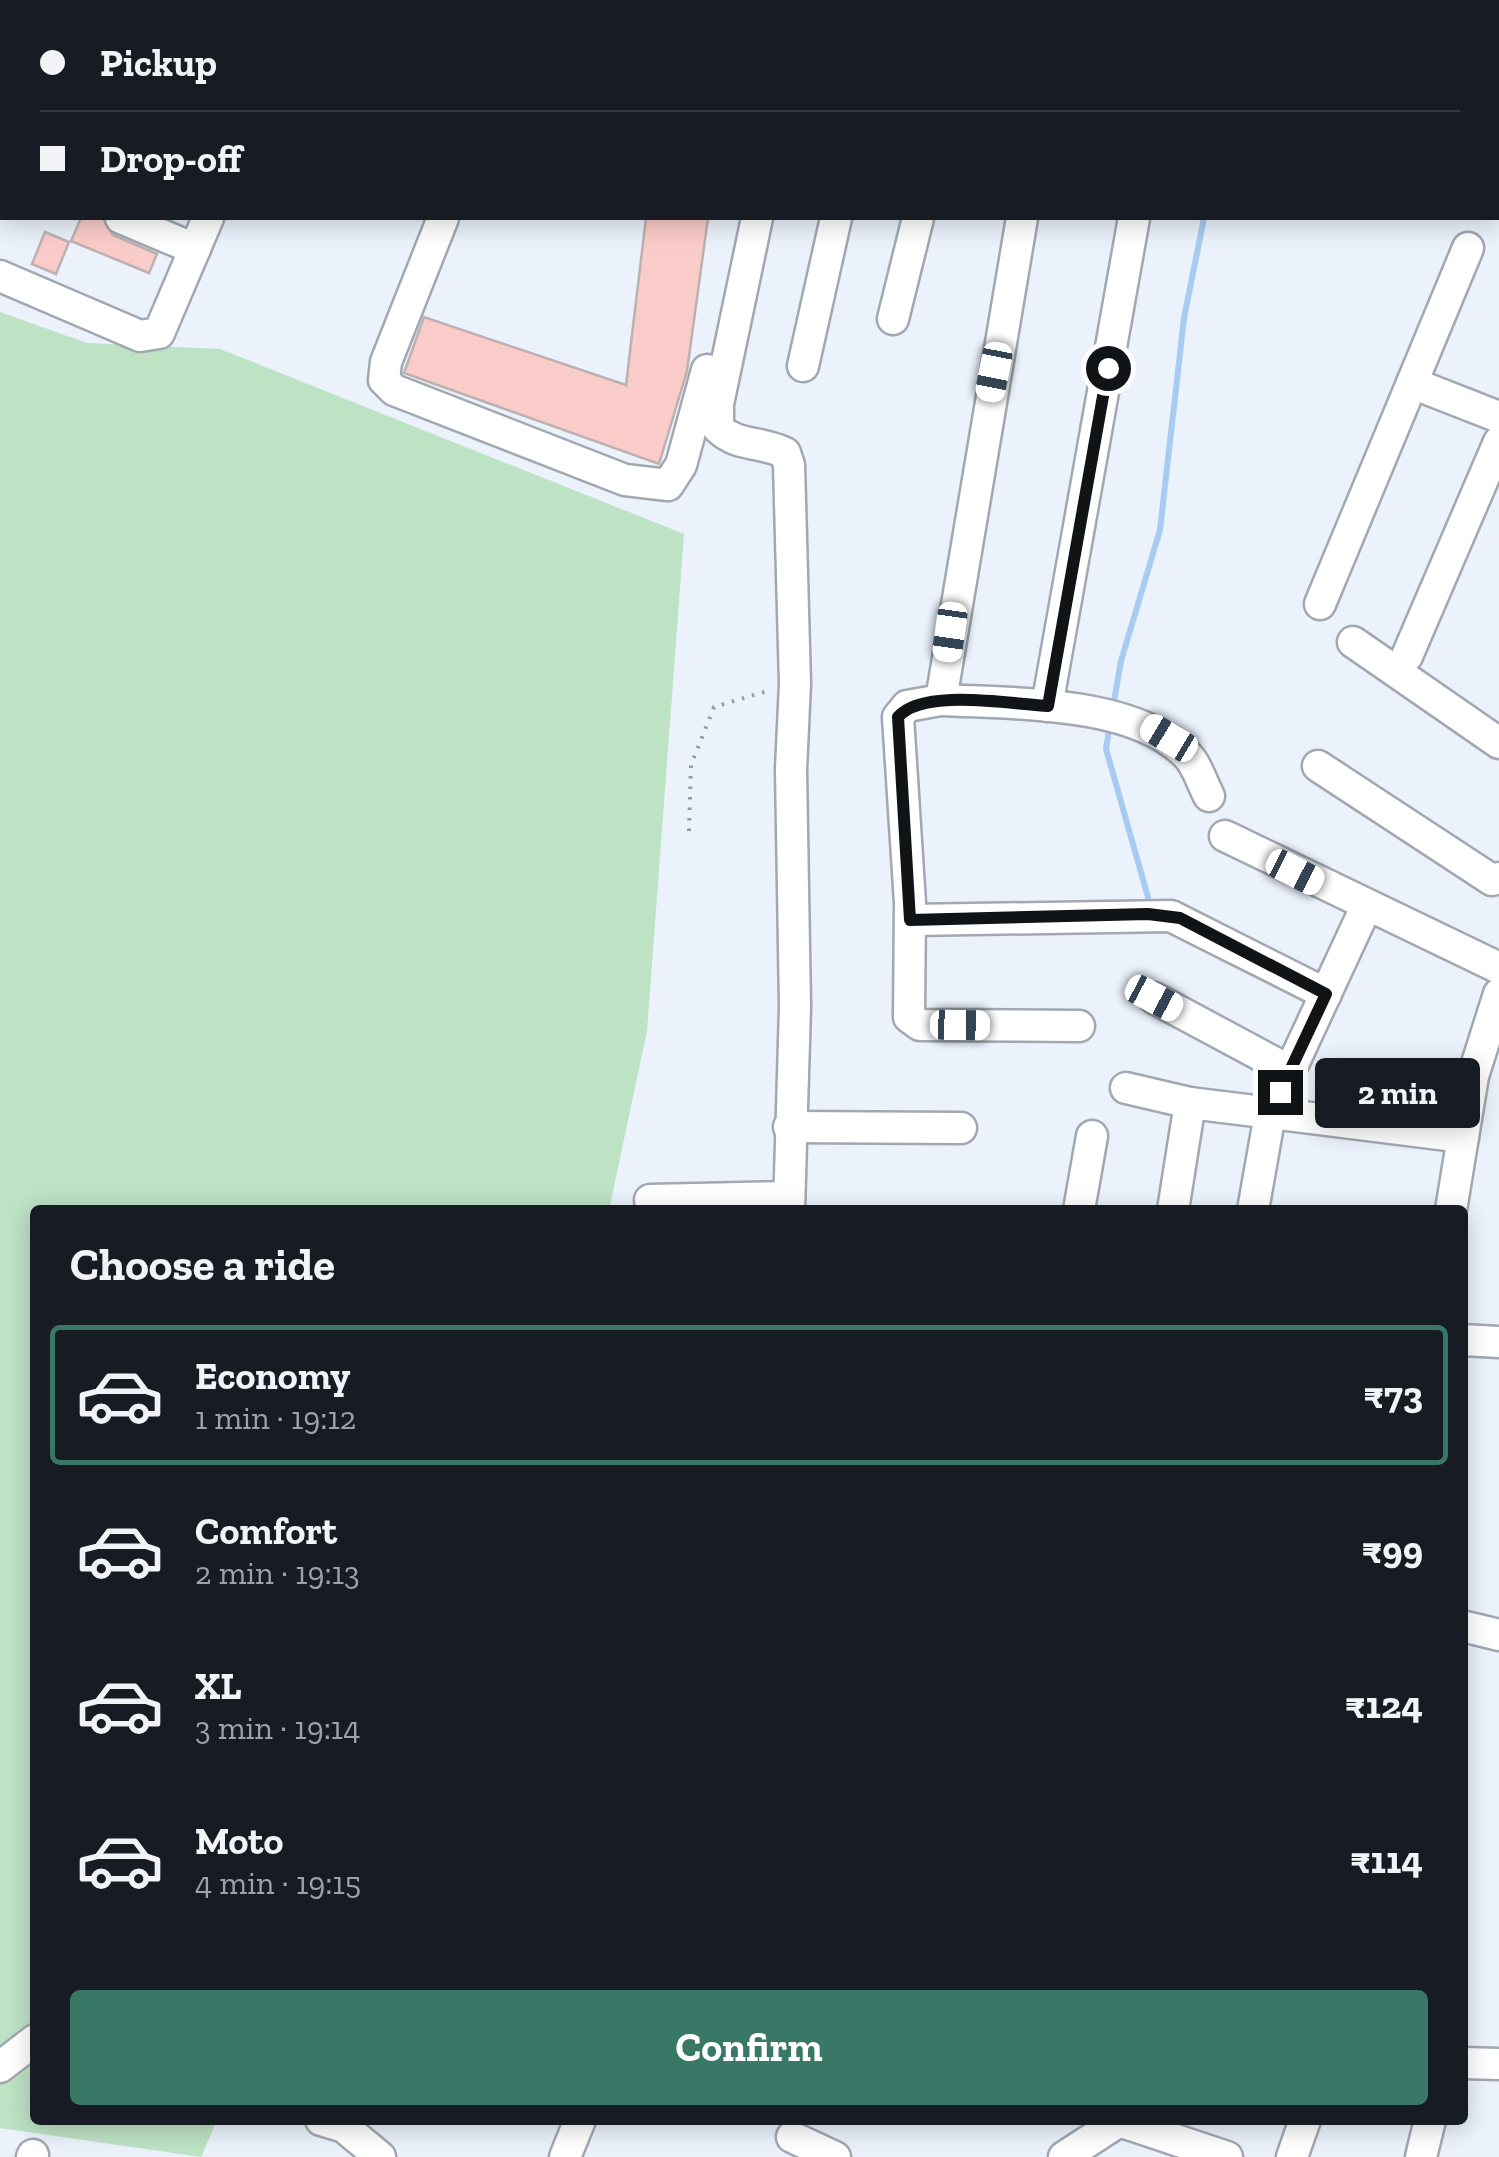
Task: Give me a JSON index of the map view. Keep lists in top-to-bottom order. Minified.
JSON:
{"page":{"banner":["Pickup","Drop-off"],"bubble":"2 min","heading":"Choose a ride","list":[{"name":"Economy","note":"1 min · 19:12","value":"₹73"},{"name":"Comfort","note":"2 min · 19:13","value":"₹99"},{"name":"XL","note":"3 min · 19:14","value":"₹124"},{"name":"Moto","note":"4 min · 19:15","value":"₹114"}],"buttons":"Confirm"}}
